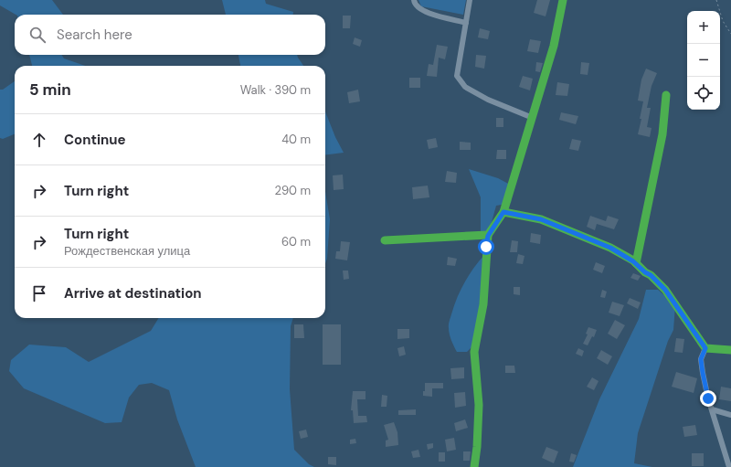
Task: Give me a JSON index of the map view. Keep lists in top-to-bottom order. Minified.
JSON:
{"page":{"map_buttons":["+","−"],"search":"Search here","heading":["5 min","Walk · 390 m"],"list":[["Continue","40 m"],["Turn right","290 m"],["Turn right","Рождественская улица","60 m"],"Arrive at destination"]}}
